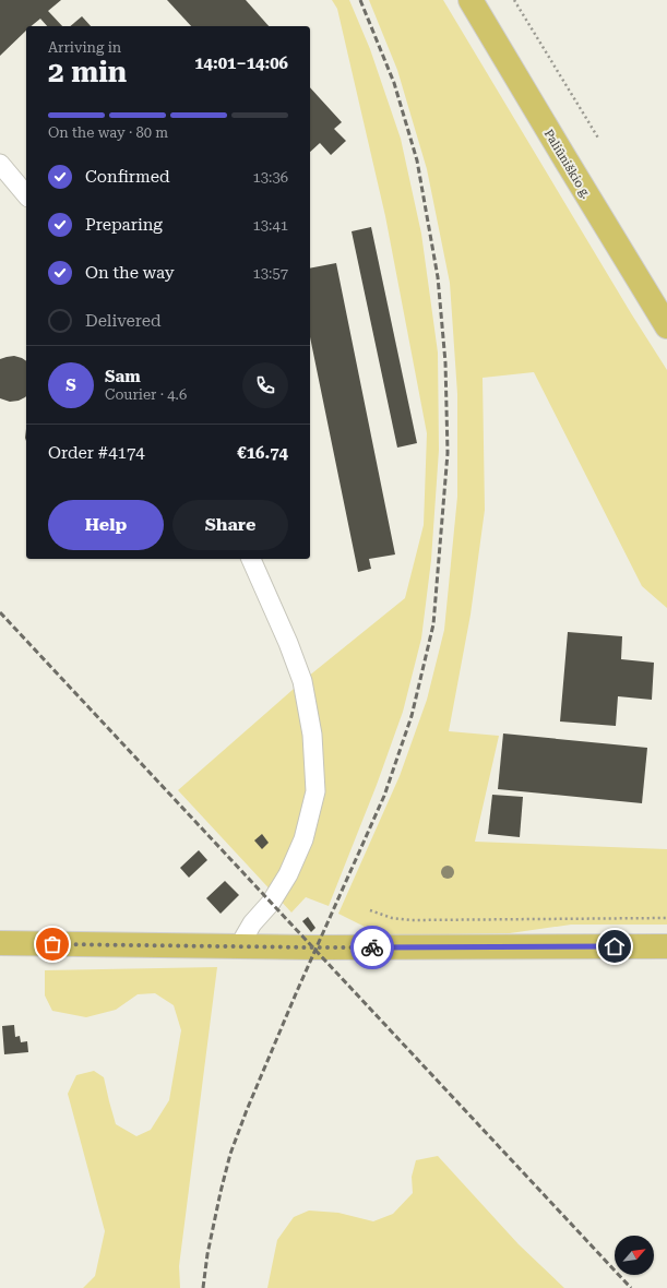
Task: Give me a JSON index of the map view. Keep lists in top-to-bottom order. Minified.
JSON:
{"streets":{"main road":["Paliūniškio g."]},"north":"top right","page":{"heading":["2 min","Arriving in","14:01–14:06"],"panel":["Sam","Courier · 4.6","Order #4174","€16.74"],"bar":"On the way · 80 m","list":[["Confirmed","13:36"],["Preparing","13:41"],["On the way","13:57"],"Delivered"],"round":"S","buttons":["Help","Share"]}}
